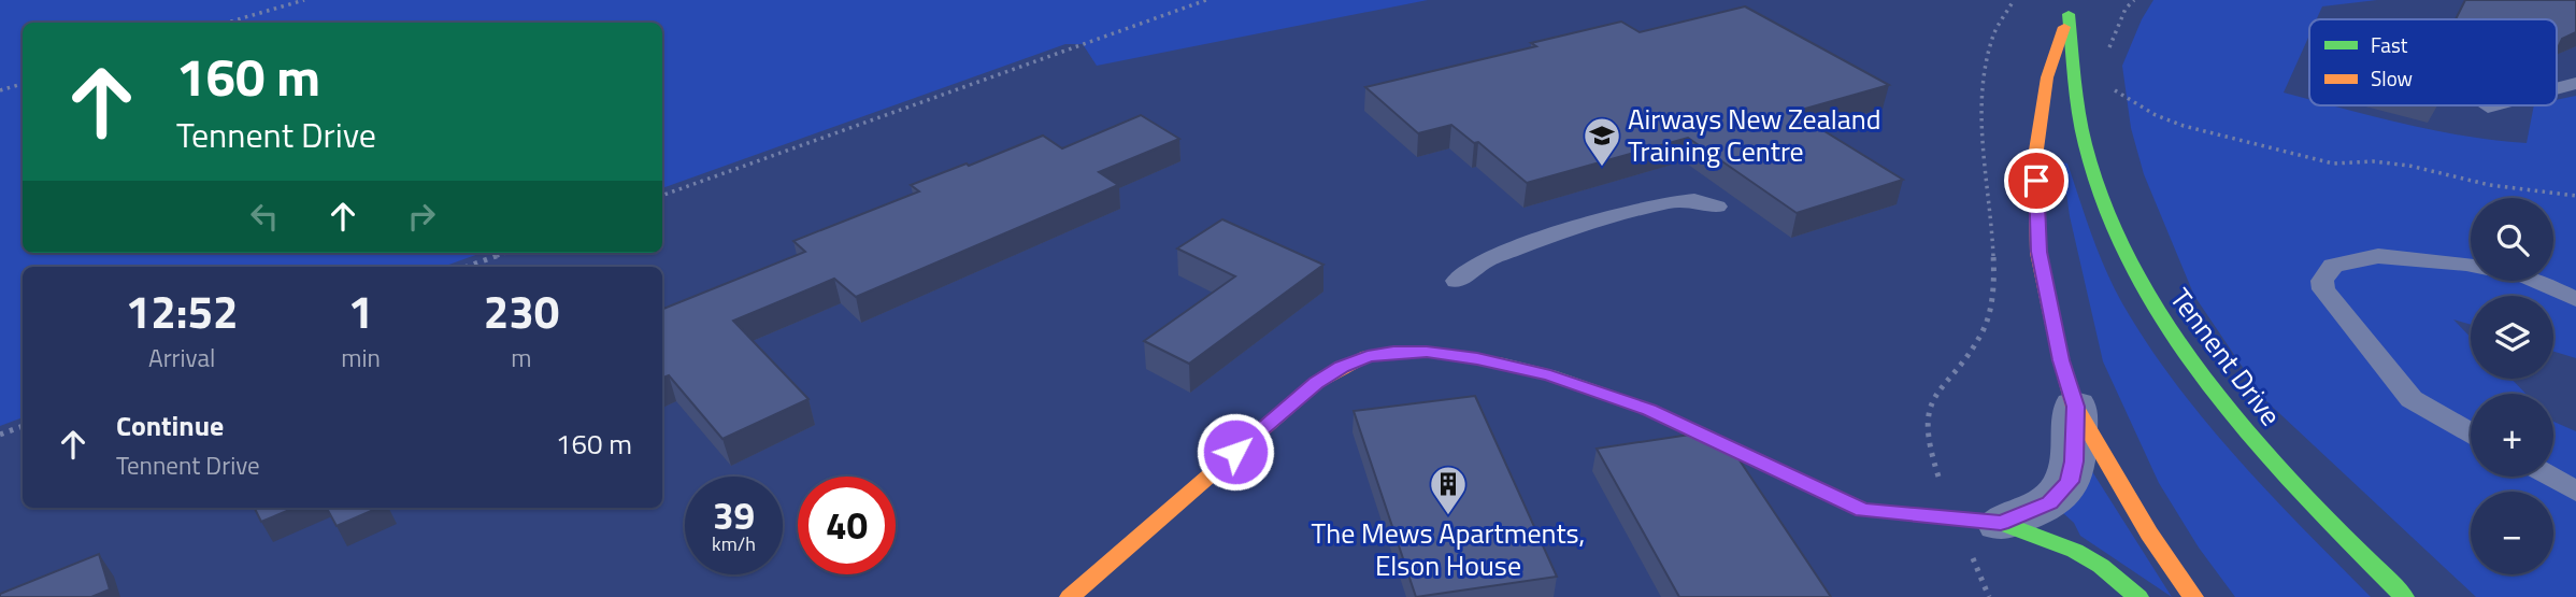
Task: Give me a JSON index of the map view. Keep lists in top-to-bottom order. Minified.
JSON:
{"streets":{"main road":["Tennent Drive"]},"places":{"school or university":["Airways New Zealand Training Centre"],"building":["The Mews Apartments, Elson House"]},"legend":["Fast","Slow"],"page":{"turn":["160 m","Tennent Drive"],"map_buttons":["+","−"],"eta":["12:52","Arrival","1","min","230","m"],"list":[{"name":"Continue","note":"Tennent Drive","value":"160 m"}],"speed":"39 km/h","limit":"40"}}
